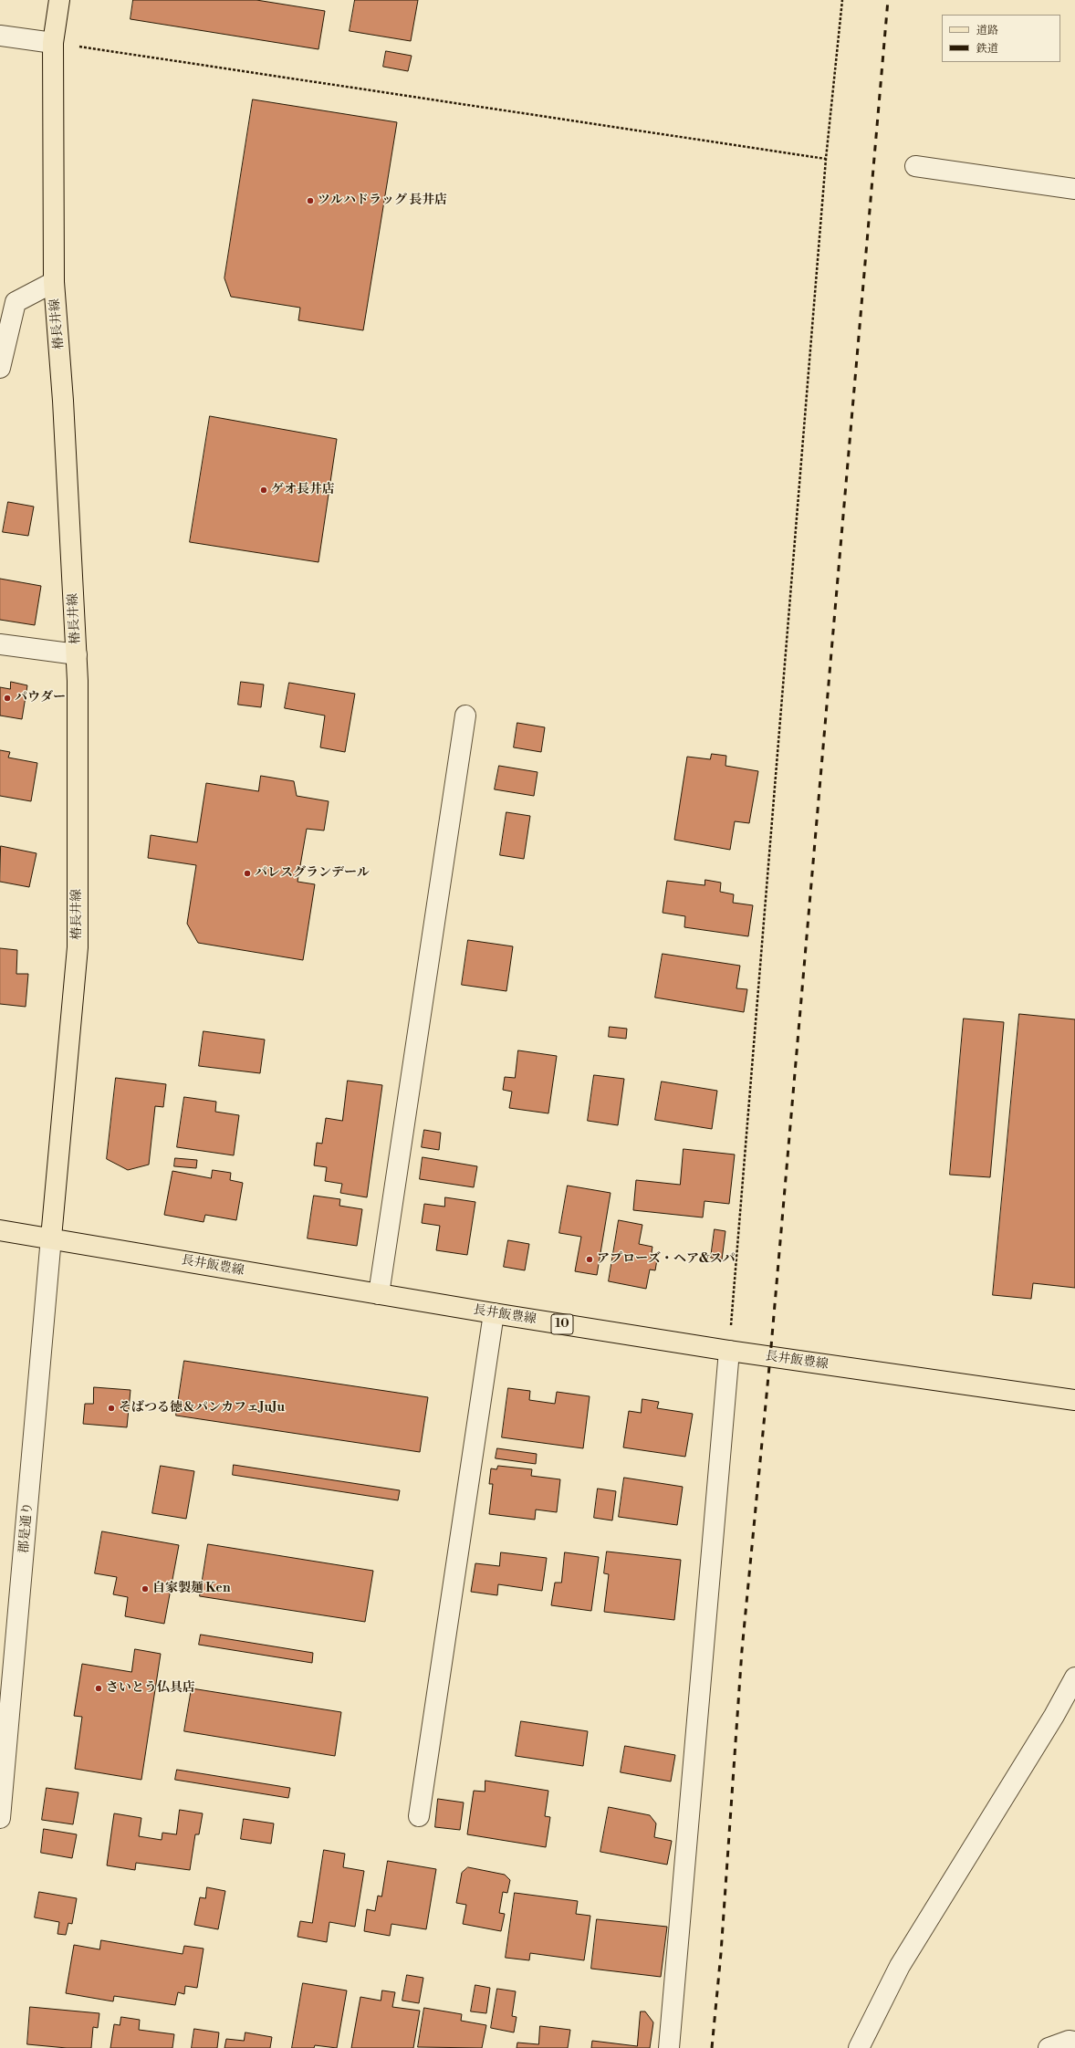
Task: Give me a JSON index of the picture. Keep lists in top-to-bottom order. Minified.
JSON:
{"streets":{"main road":["椿長井線","長井飯豊線","10"],"street":["郡是通り"]},"crossings":[["椿長井線","長井飯豊線"],["椿長井線","郡是通り"],["長井飯豊線","郡是通り"]],"places":["ツルハドラッグ 長井店","ゲオ長井店","パウダー","パレスグランデール","アプローズ・ヘア&スパ","そばつる徳＆パンカフェJuJu","自家製麺 Ken","さいとう仏具店"],"legend":["道路","鉄道"]}
